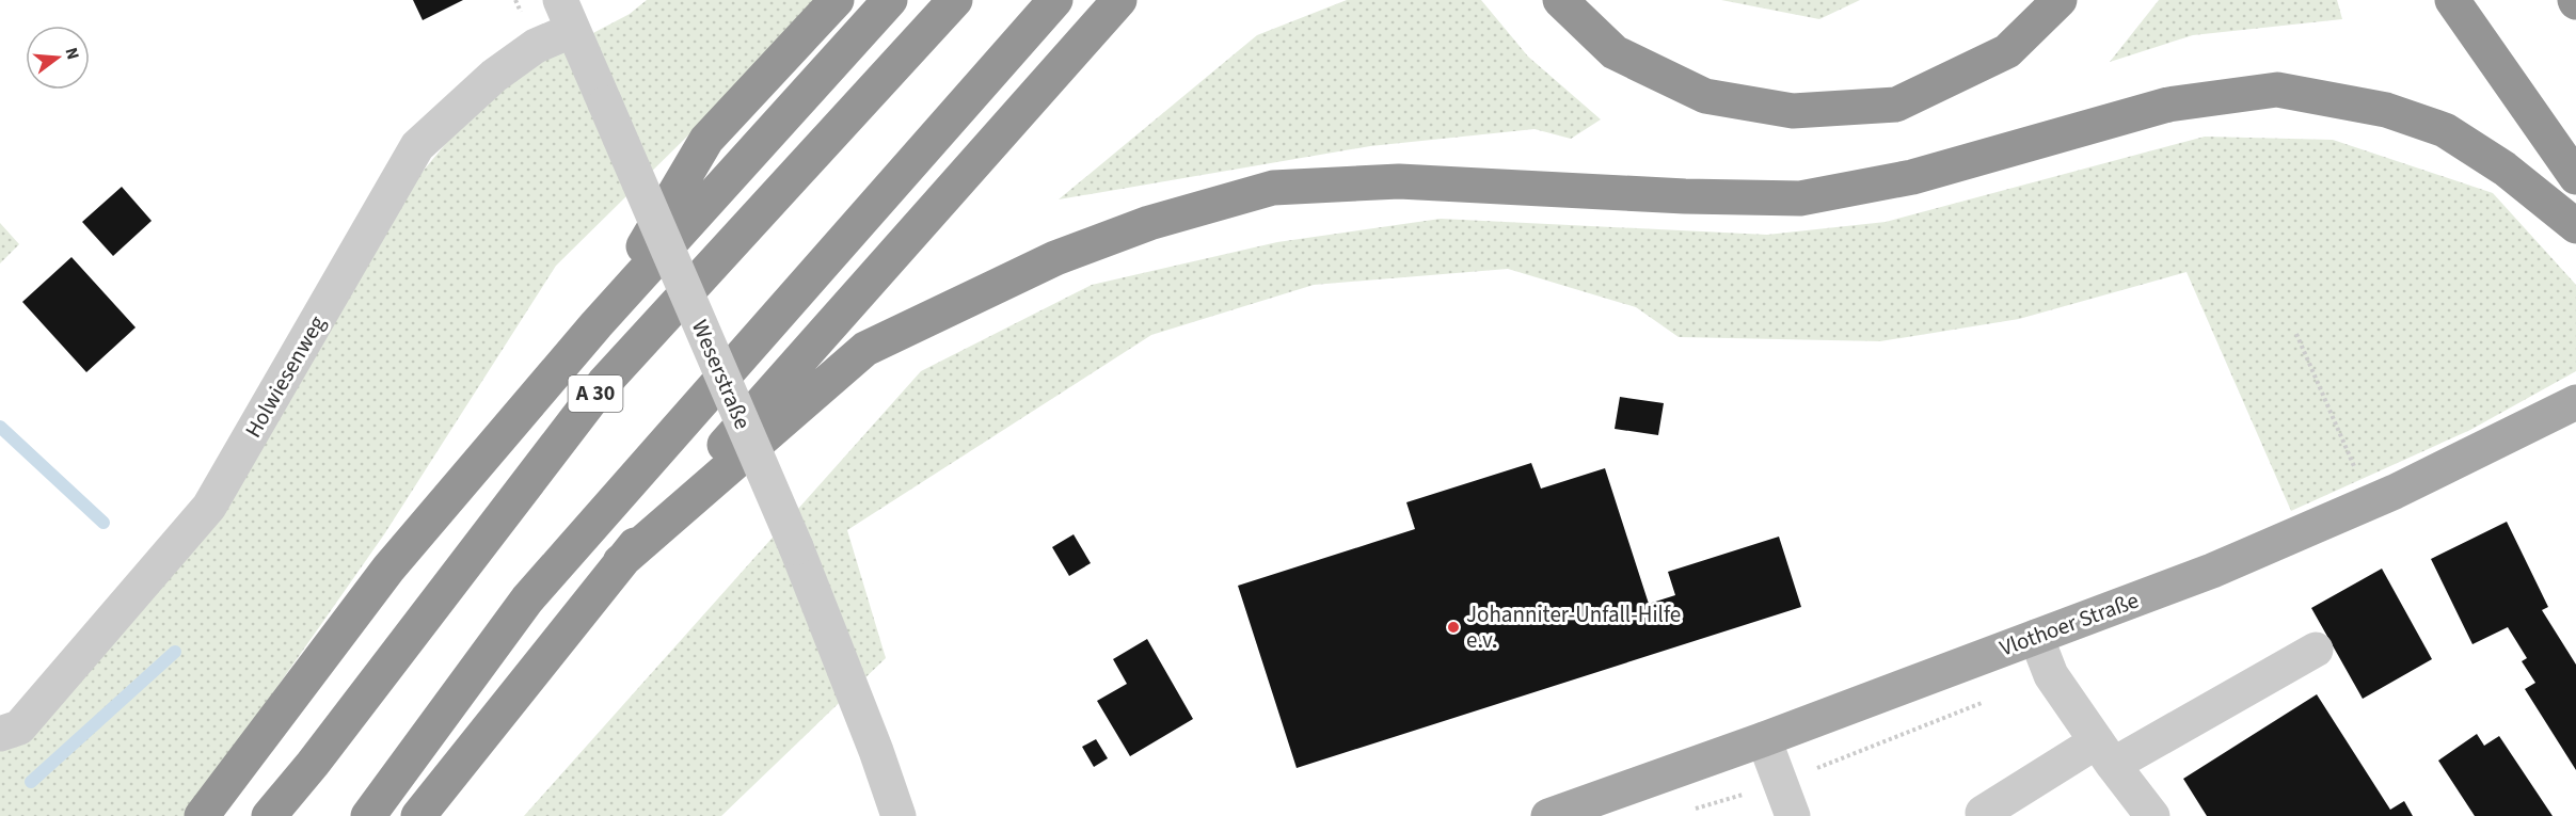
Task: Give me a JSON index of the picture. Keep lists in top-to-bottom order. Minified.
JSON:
{"streets":{"highway":["A 30"],"main road":["Vlothoer Straße"],"street":["Weserstraße","Holwiesenweg"]},"crossings":[["Weserstraße","Holwiesenweg"]],"places":["Johanniter-Unfall-Hilfe e.v."],"north":"right"}
